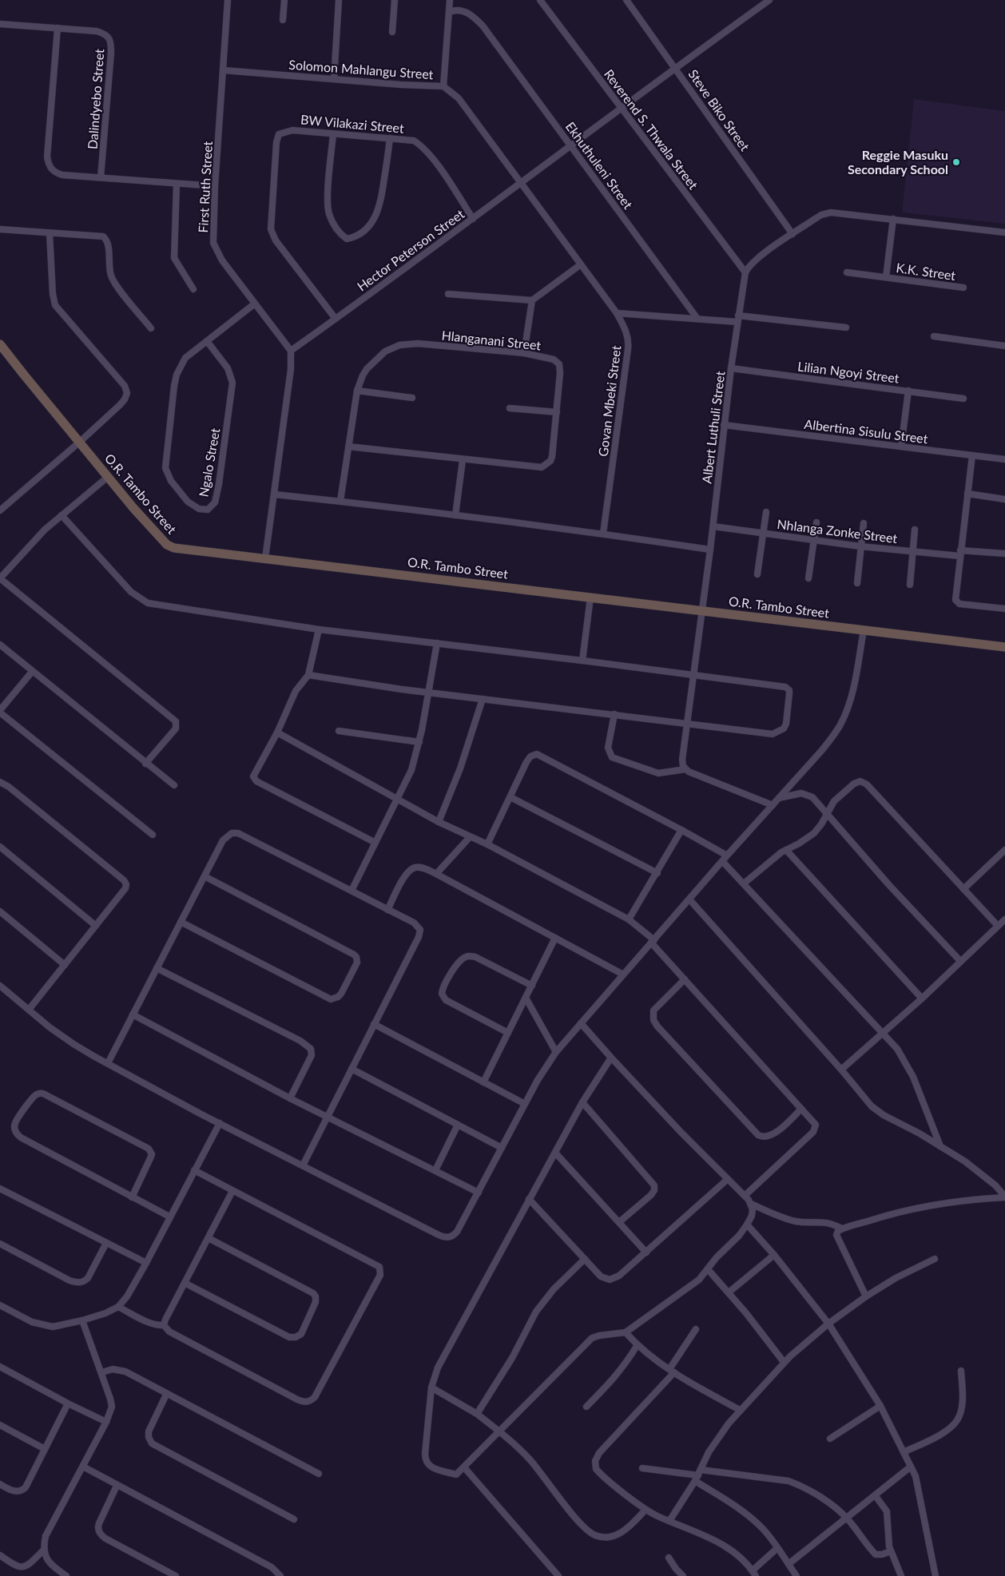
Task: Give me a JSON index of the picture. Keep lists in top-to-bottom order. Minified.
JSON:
{"streets":{"street":["Solomon Mahlangu Street","Dalindyebo Street","Steve Biko Street","BW Vilakazi Street","Reverend S. Thwala Street","Ekhuthuleni Street","First Ruth Street","Hector Peterson Street","K.K. Street","Hlanganani Street","Lilian Ngoyi Street","Govan Mbeki Street","Albert Luthuli Street","Albertina Sisulu Street","Ngalo Street","O.R. Tambo Street","Nhlanga Zonke Street"]},"crossings":[["Solomon Mahlangu Street","First Ruth Street"],["Solomon Mahlangu Street","Hector Peterson Street"],["Solomon Mahlangu Street","Govan Mbeki Street"],["Steve Biko Street","Hector Peterson Street"],["BW Vilakazi Street","Hector Peterson Street"],["Reverend S. Thwala Street","Hector Peterson Street"],["Reverend S. Thwala Street","Albert Luthuli Street"],["Ekhuthuleni Street","Hector Peterson Street"],["First Ruth Street","Hector Peterson Street"],["First Ruth Street","Ngalo Street"],["Hector Peterson Street","Govan Mbeki Street"],["Lilian Ngoyi Street","Albert Luthuli Street"],["Albert Luthuli Street","Albertina Sisulu Street"],["Albert Luthuli Street","O.R. Tambo Street"],["Albert Luthuli Street","Nhlanga Zonke Street"]],"places":["Reggie Masuku Secondary School"]}
